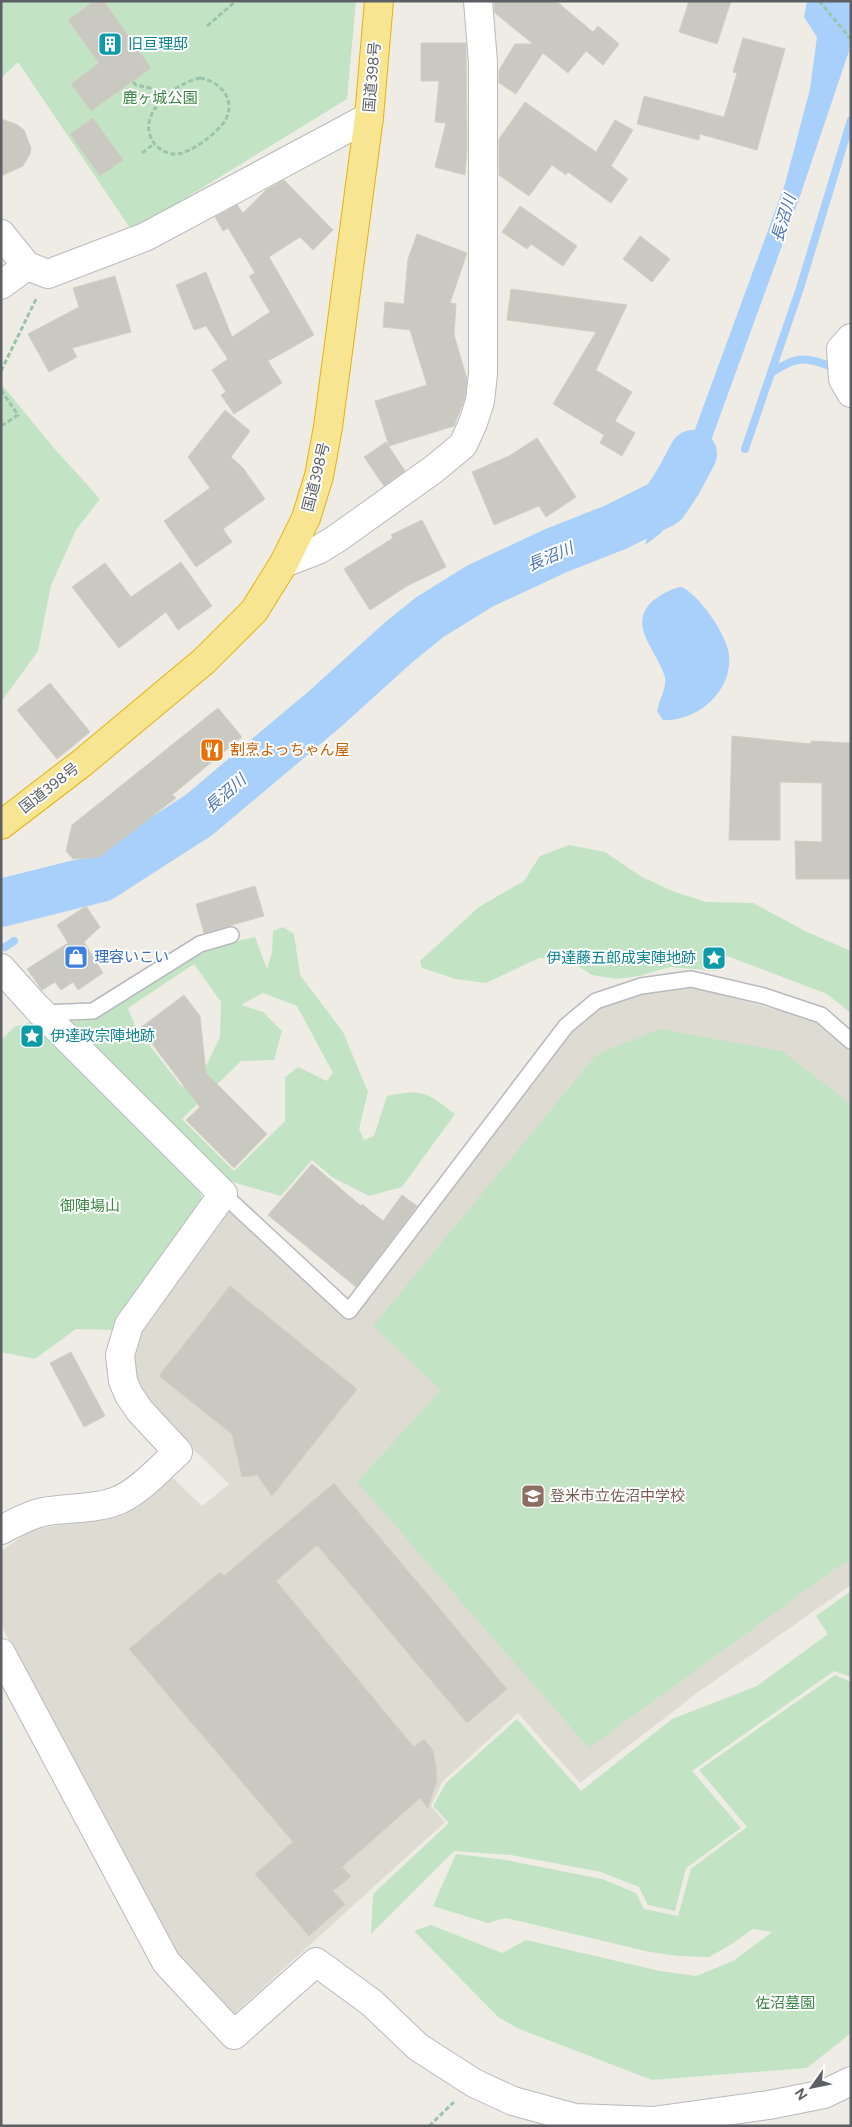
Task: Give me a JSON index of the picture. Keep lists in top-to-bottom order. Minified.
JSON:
{"streets":{"highway":["国道398号"]},"water":["長沼川"],"parks":["鹿ヶ城公園","御陣場山","佐沼墓園"],"places":{"building":["旧亘理邸"],"restaurant":["割烹よっちゃん屋"],"shop":["理容いこい"],"place":["伊達藤五郎成実陣地跡","伊達政宗陣地跡"],"school or university":["登米市立佐沼中学校"]},"north":"bottom left"}
